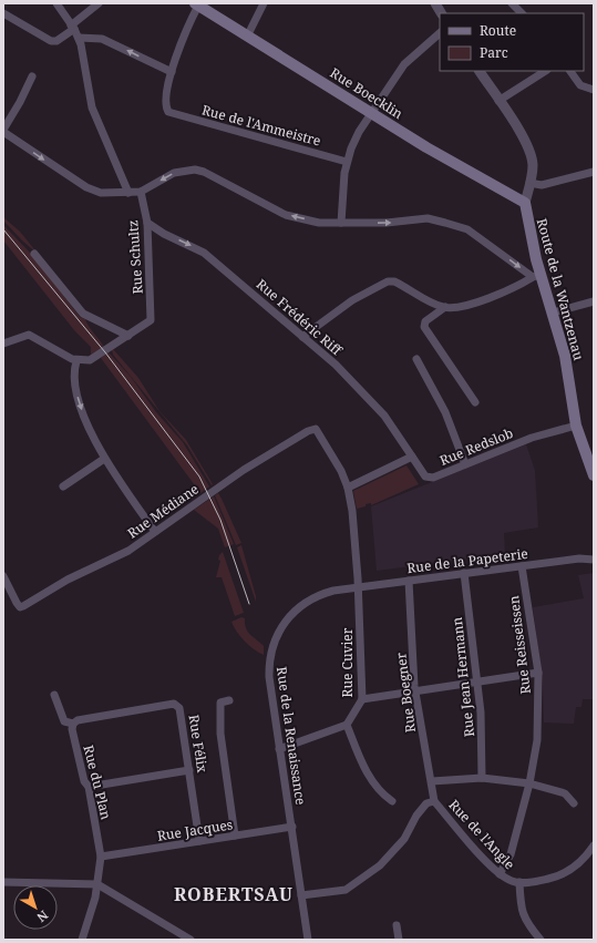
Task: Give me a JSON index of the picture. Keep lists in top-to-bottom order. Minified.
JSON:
{"streets":{"main road":["Rue Boecklin","Route de la Wantzenau"],"street":["Rue de l'Ammeistre","Rue Schultz","Rue Frédéric Riff","Rue Redslob","Rue Médiane","Rue de la Papeterie","Rue Reisseissen","Rue Cuvier","Rue Jean Hermann","Rue Boegner","Rue de la Renaissance","Rue Félix","Rue du Plan","Rue Jacques","Rue de l'Angle"]},"crossings":[["Rue Boecklin","Route de la Wantzenau"],["Rue Schultz","Rue Frédéric Riff"],["Route de la Wantzenau","Rue Redslob"],["Rue Frédéric Riff","Rue Redslob"],["Rue Médiane","Rue Cuvier"],["Rue de la Papeterie","Rue Reisseissen"],["Rue de la Papeterie","Rue Cuvier"],["Rue de la Papeterie","Rue Jean Hermann"],["Rue de la Papeterie","Rue Boegner"],["Rue de la Papeterie","Rue de la Renaissance"],["Rue Reisseissen","Rue de l'Angle"],["Rue Cuvier","Rue de la Renaissance"],["Rue Boegner","Rue de l'Angle"],["Rue de la Renaissance","Rue Jacques"],["Rue de la Renaissance","Rue de l'Angle"],["Rue Félix","Rue du Plan"],["Rue Félix","Rue Jacques"],["Rue du Plan","Rue Jacques"]],"one_way":["Rue Frédéric Riff"],"districts":["ROBERTSAU"],"legend":["Route","Parc"],"north":"bottom right"}
